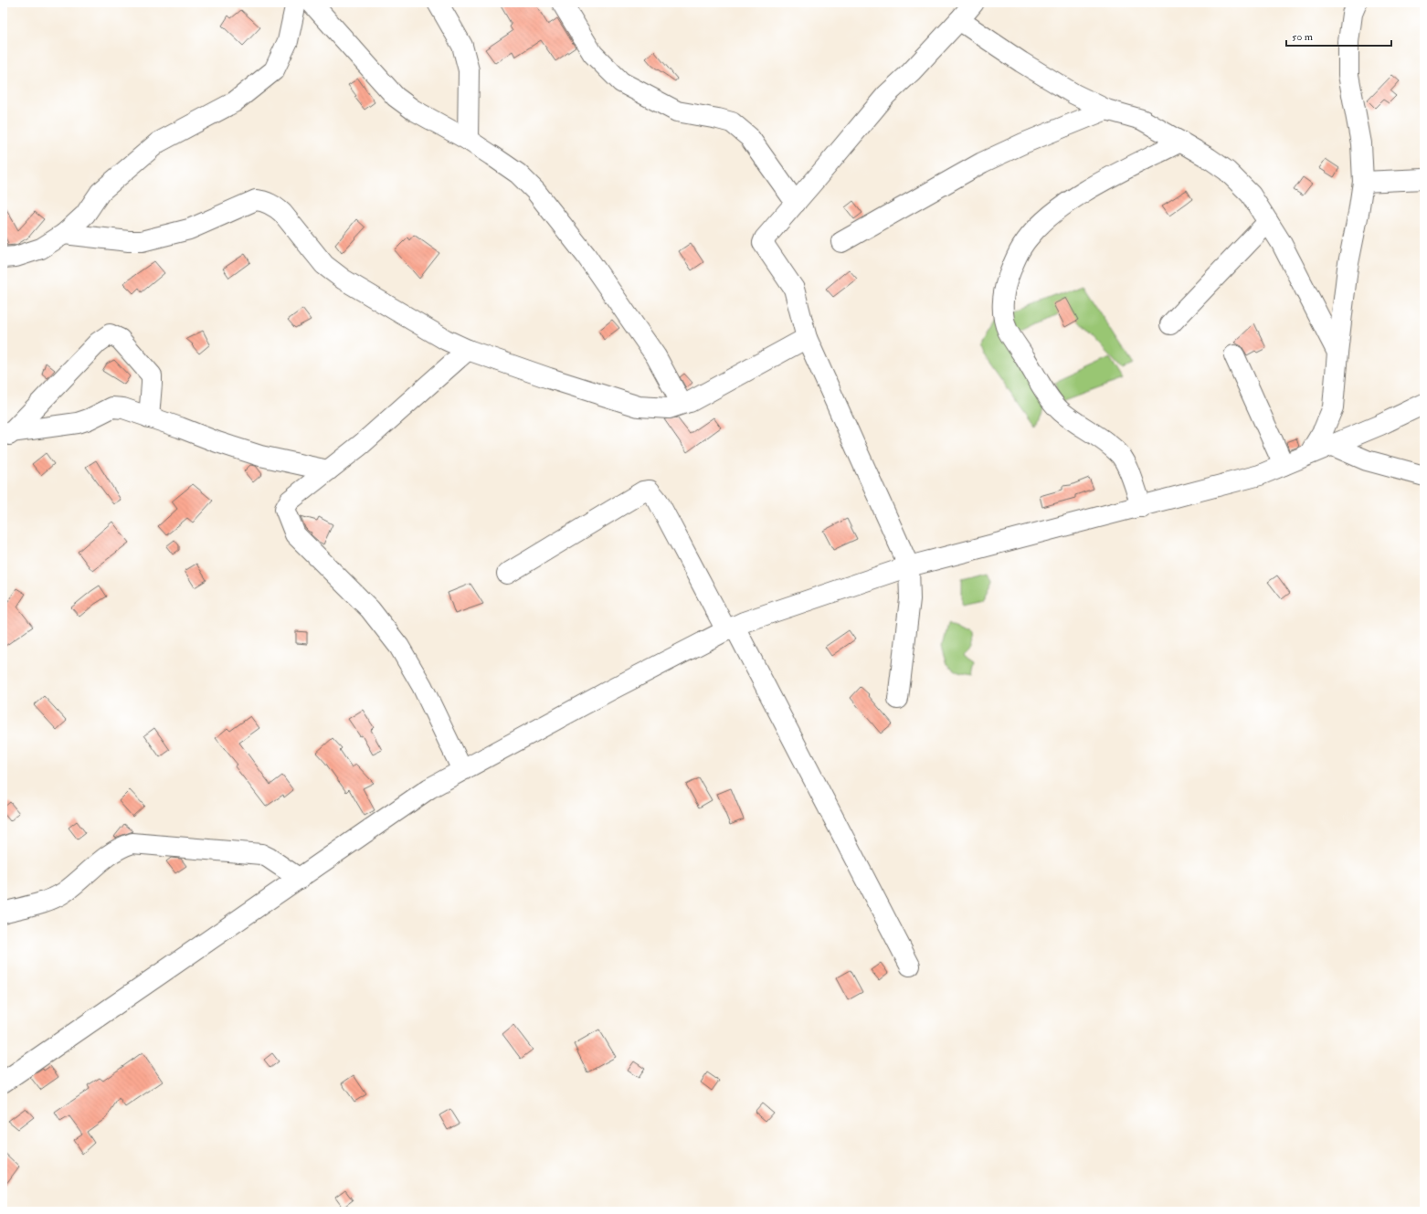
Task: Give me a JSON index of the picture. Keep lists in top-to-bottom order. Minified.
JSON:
{"scale_bar":"50 m"}
